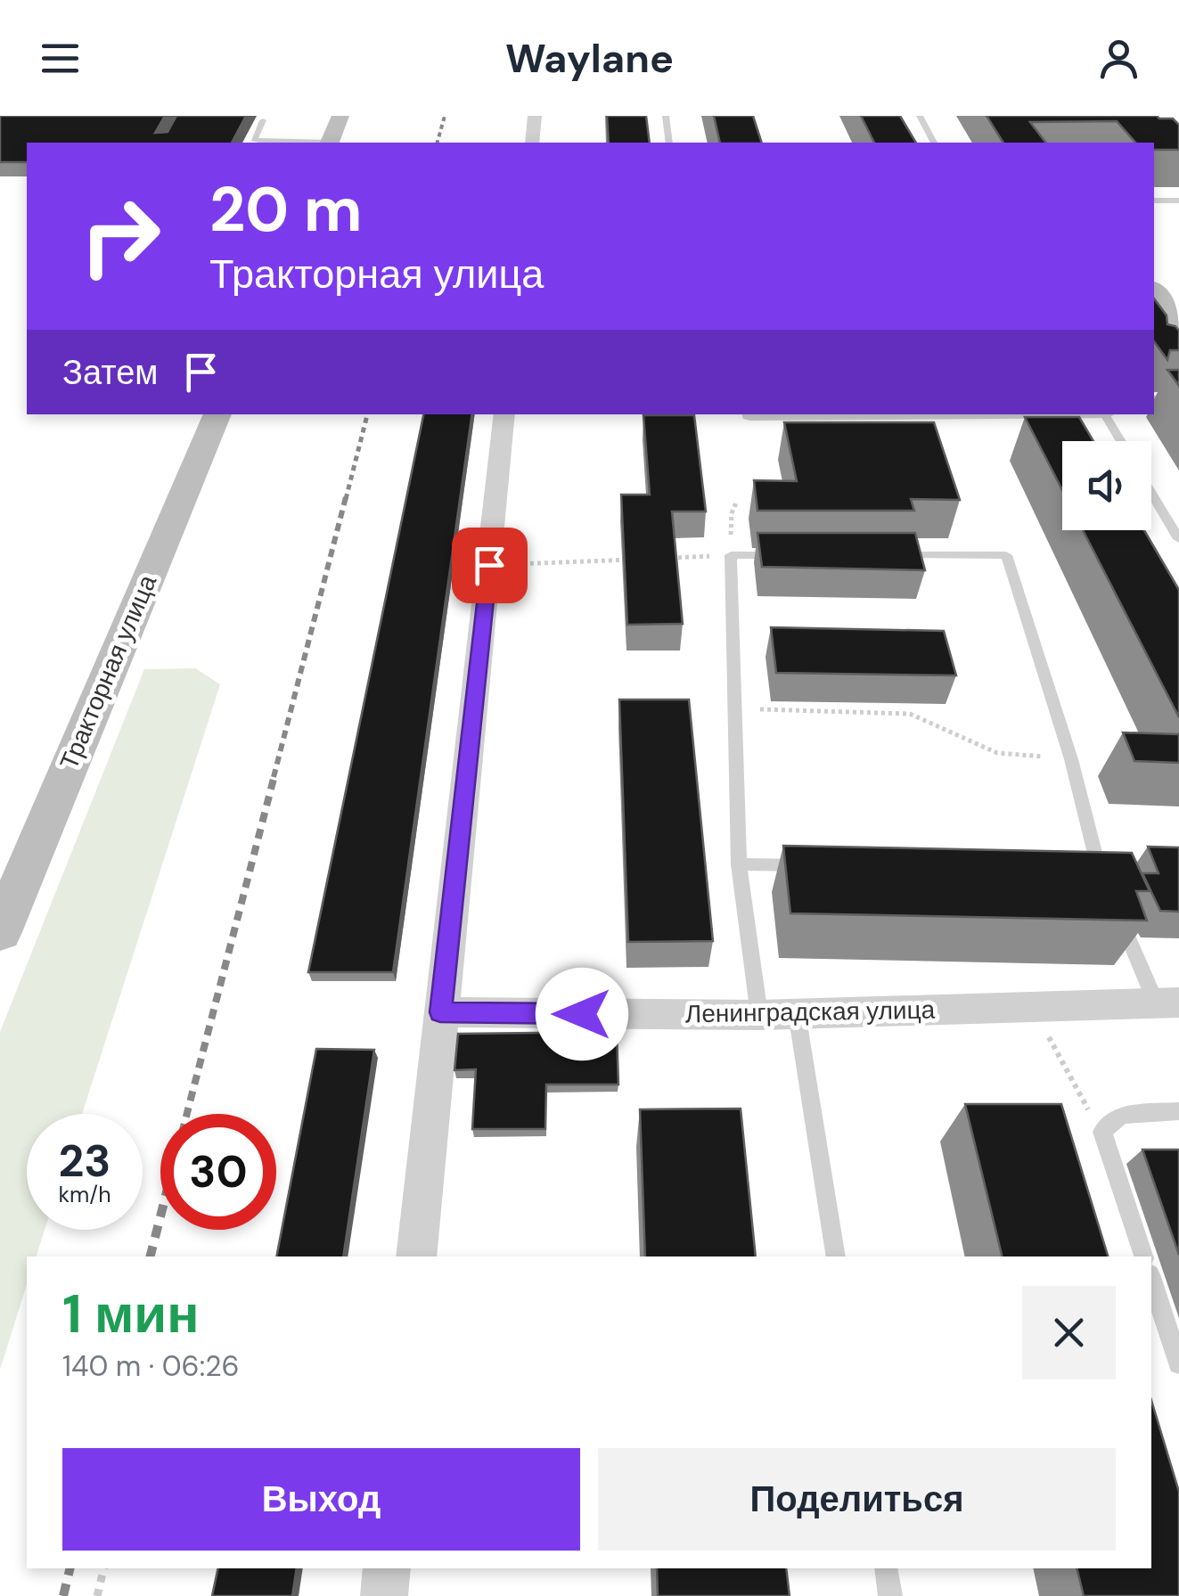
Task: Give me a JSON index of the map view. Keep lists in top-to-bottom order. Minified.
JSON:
{"streets":{"street":["Тракторная улица","Ленинградская улица"]},"page":{"header":"Waylane","turn":["20 m","Тракторная улица"],"then":"Затем","speed":"23 km/h","limit":"30","heading":["1 мин","140 m · 06:26"],"buttons":["Выход","Поделиться"]}}
